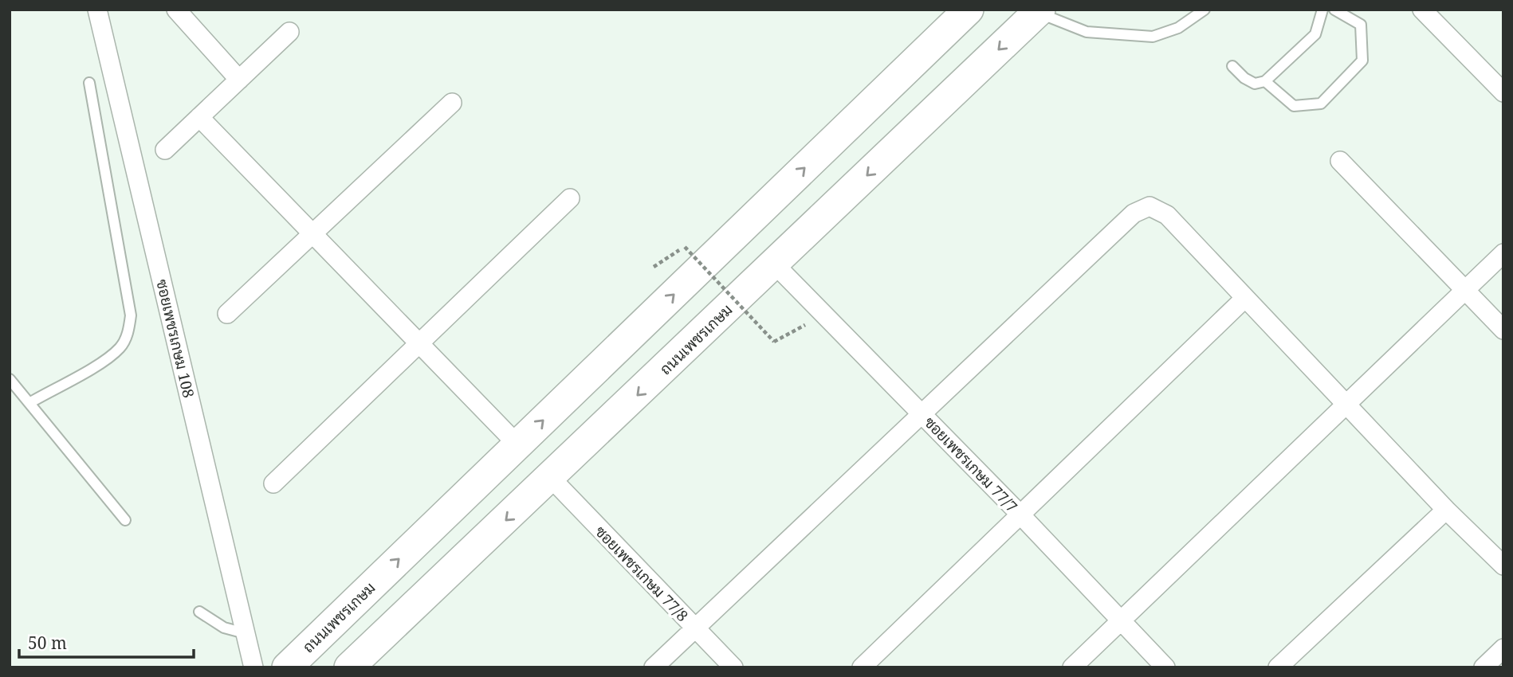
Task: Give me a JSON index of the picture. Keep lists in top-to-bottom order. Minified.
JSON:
{"streets":{"main road":["ถนนเพชรเกษม"],"street":["ซอยเพชรเกษม 108","ซอยเพชรเกษม 77/7","ซอยเพชรเกษม 77/8"]},"crossings":[["ถนนเพชรเกษม","ซอยเพชรเกษม 77/7"],["ถนนเพชรเกษม","ซอยเพชรเกษม 77/8"]],"scale_bar":"50 m"}
